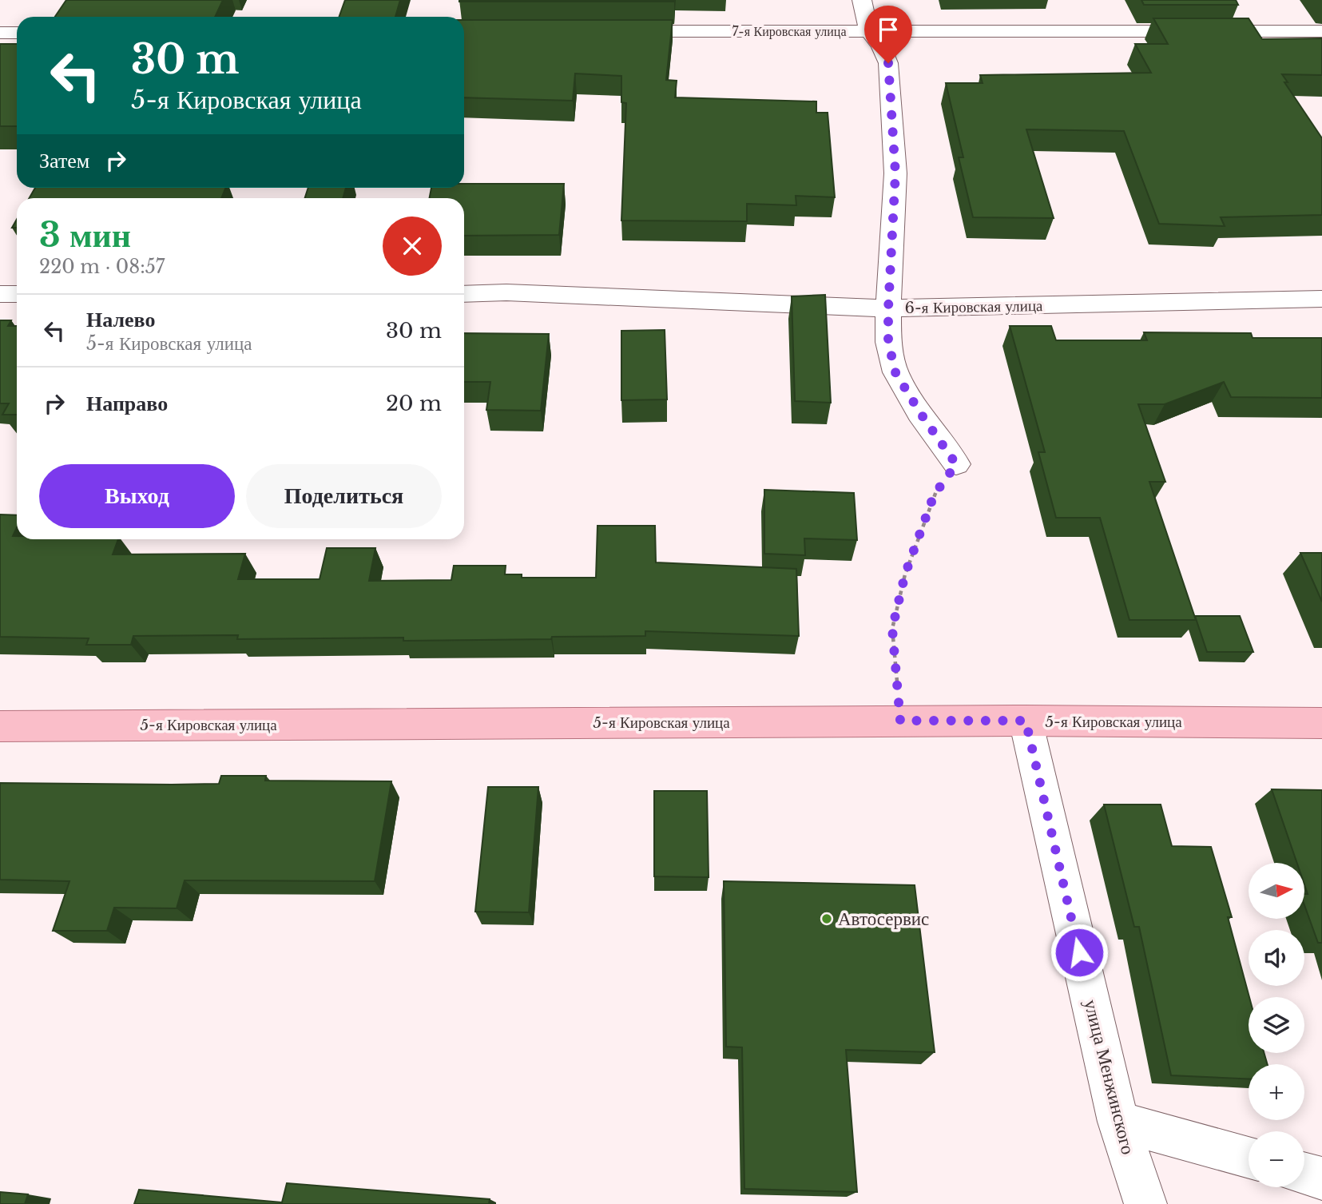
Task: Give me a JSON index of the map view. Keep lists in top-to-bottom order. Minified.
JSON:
{"streets":{"main road":["5-я Кировская улица"],"street":["7-я Кировская улица","6-я Кировская улица","улица Менжинского"]},"crossings":[["5-я Кировская улица","улица Менжинского"]],"places":["Автосервис"],"north":"right","page":{"turn":["30 m","5-я Кировская улица"],"then":"Затем","heading":["3 мин","220 m · 08:57"],"list":[{"name":"Налево","note":"5-я Кировская улица","value":"30 m"},{"name":"Направо","value":"20 m"}],"buttons":["Выход","Поделиться"],"map_buttons":["+","−"]}}
